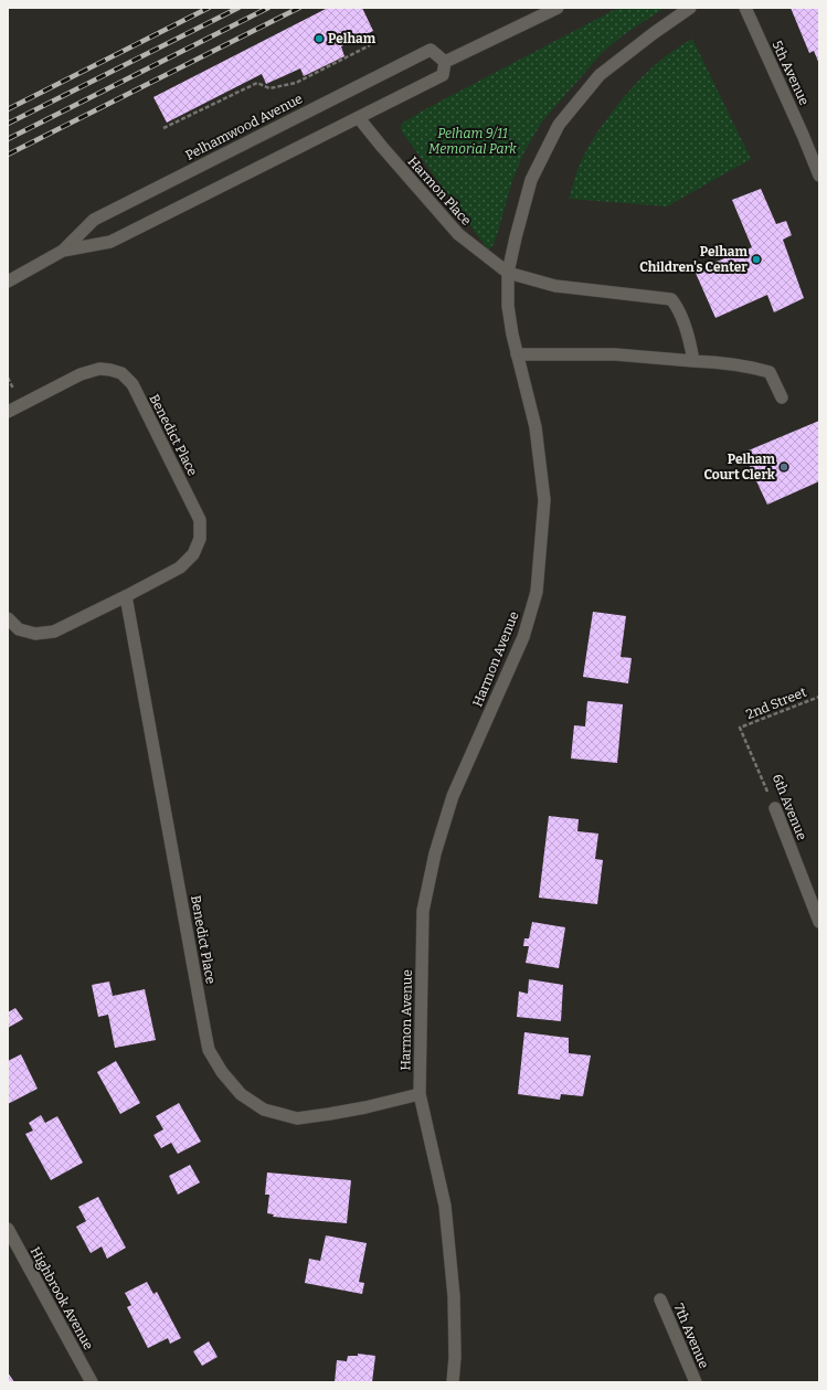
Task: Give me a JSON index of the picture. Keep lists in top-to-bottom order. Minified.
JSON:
{"streets":{"street":["5th Avenue","Pelhamwood Avenue","Harmon Place","Benedict Place","Harmon Avenue","6th Avenue","Highbrook Avenue","7th Avenue"],"path":["2nd Street"]},"crossings":[["Pelhamwood Avenue","Harmon Place"],["Harmon Place","Harmon Avenue"],["Benedict Place","Harmon Avenue"],["2nd Street","6th Avenue"]],"parks":["Pelham 9/11 Memorial Park"],"places":["Pelham","Pelham Children's Center","Pelham Court Clerk"]}
